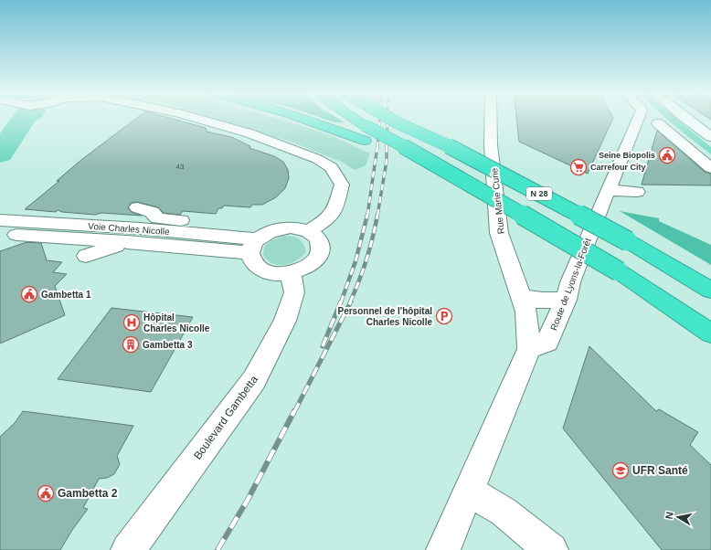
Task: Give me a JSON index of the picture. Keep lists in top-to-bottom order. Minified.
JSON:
{"streets":{"highway":["N 28"],"street":["Rue Marie Curie","Voie Charles Nicolle","Route de Lyons-la-Forêt","Boulevard Gambetta"]},"crossings":[["Rue Marie Curie","Route de Lyons-la-Forêt"],["Voie Charles Nicolle","Boulevard Gambetta"]],"places":{"public building":["Seine Biopolis","Gambetta 1","Gambetta 2"],"supermarket":["Carrefour City"],"parking":["Personnel de l'hôpital Charles Nicolle"],"hospital":["Hôpital Charles Nicolle"],"building":["Gambetta 3"],"school or university":["UFR Santé"]},"house_numbers":["43"],"north":"left"}
